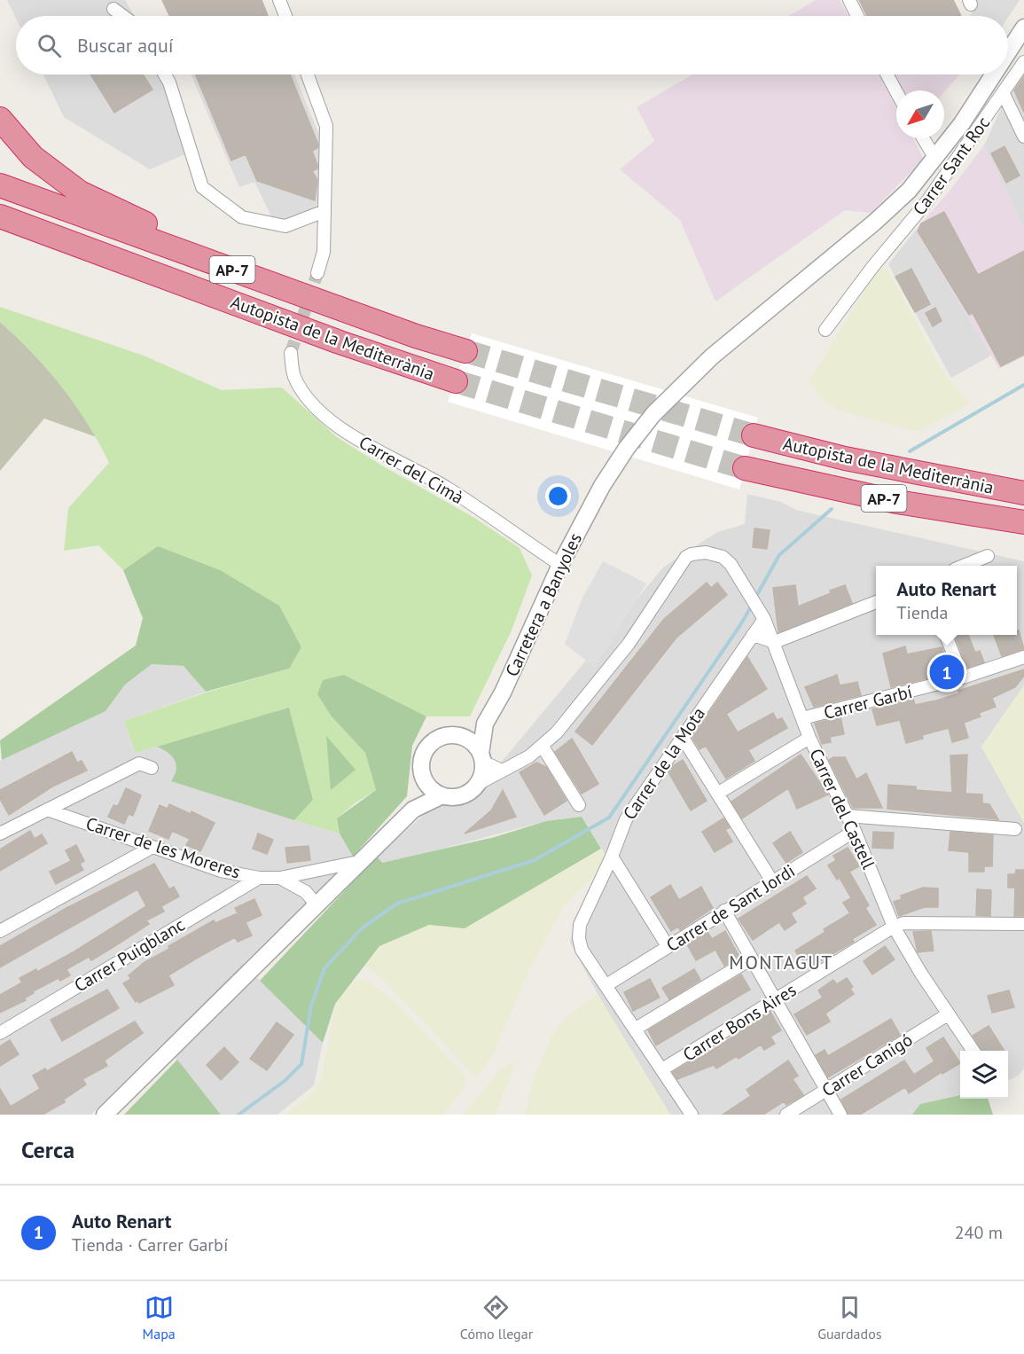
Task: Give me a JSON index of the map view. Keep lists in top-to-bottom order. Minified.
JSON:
{"streets":{"highway":["AP-7","Autopista de la Mediterrània"],"street":["Carrer Sant Roc","Carrer del Cimà","Carretera a Banyoles","Carrer Garbí","Carrer de la Mota","Carrer del Castell","Carrer de les Moreres","Carrer de Sant Jordi","Carrer Puigblanc","Carrer Bons Aires","Carrer Canigó"]},"crossings":[["Carrer del Cimà","Carretera a Banyoles"],["Carrer Garbí","Carrer del Castell"],["Carrer de la Mota","Carrer del Castell"],["Carrer de la Mota","Carrer de Sant Jordi"],["Carrer de la Mota","Carrer Bons Aires"],["Carrer del Castell","Carrer de Sant Jordi"],["Carrer del Castell","Carrer Bons Aires"],["Carrer del Castell","Carrer Canigó"],["Carrer de les Moreres","Carrer Puigblanc"]],"districts":["MONTAGUT"],"north":"bottom left","page":{"search":"Buscar aquí","popup":["Auto Renart","Tienda"],"pins":"1","heading":"Cerca","list":[{"mark":"1","name":"Auto Renart","note":"Tienda · Carrer Garbí","value":"240 m"}],"nav":["Mapa","Cómo llegar","Guardados"]}}
